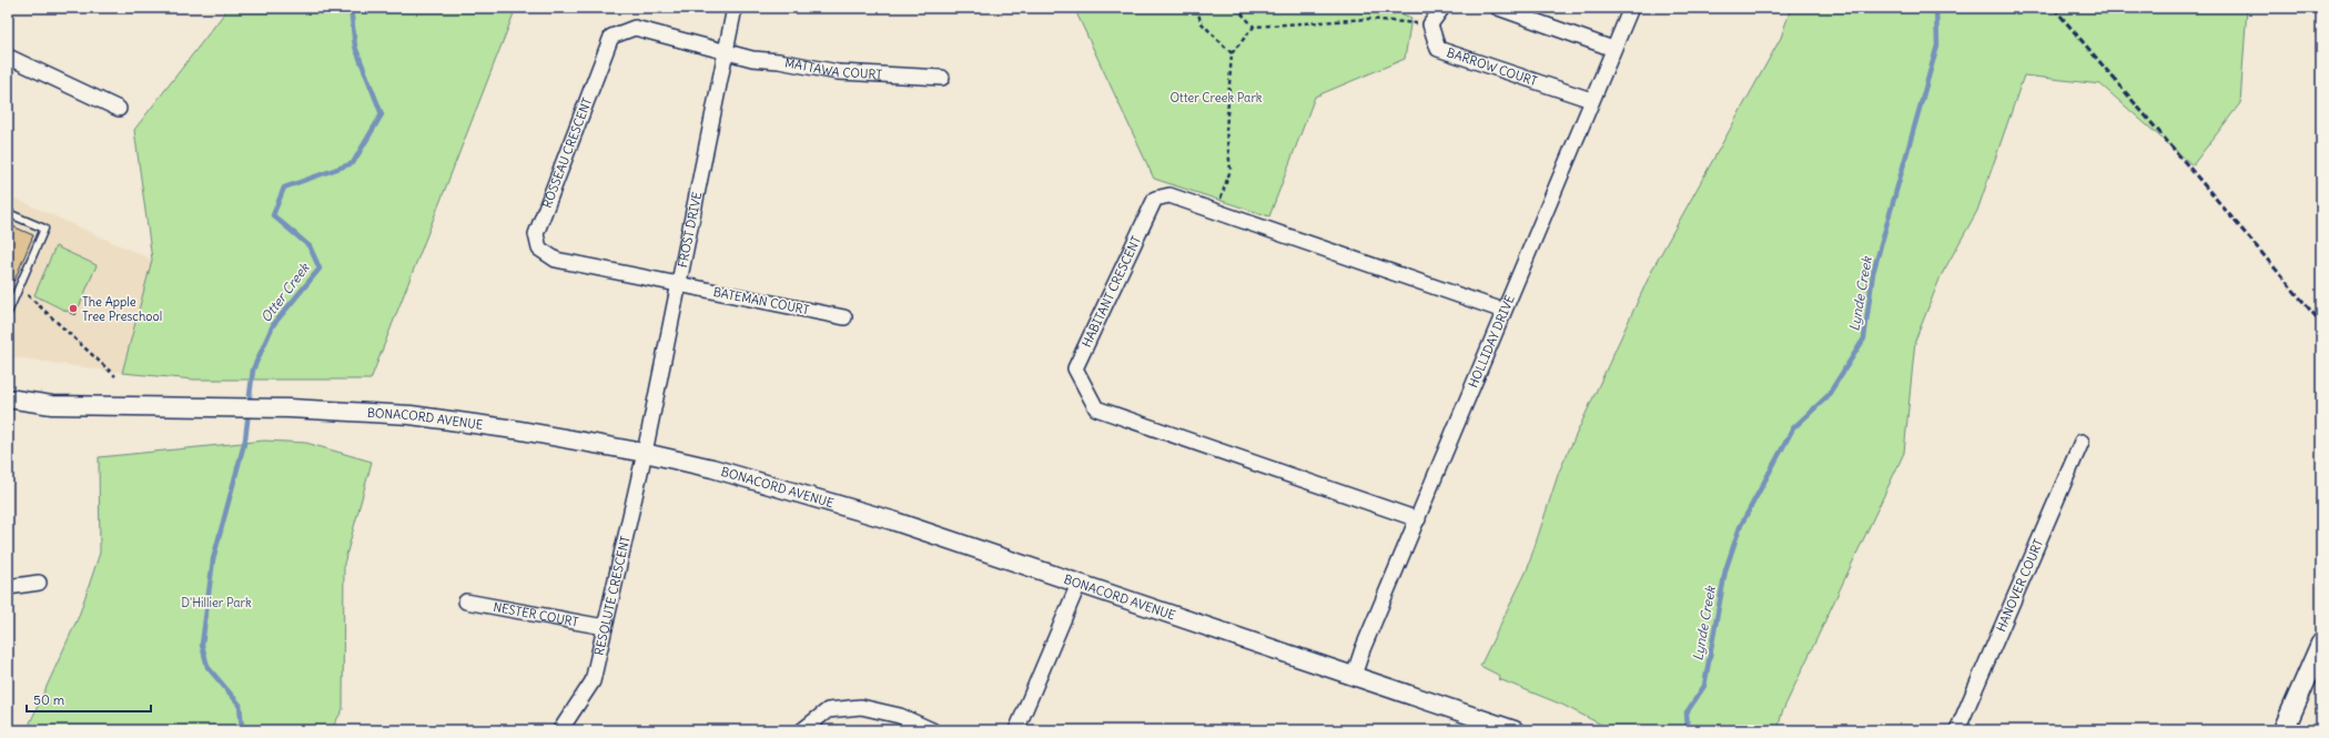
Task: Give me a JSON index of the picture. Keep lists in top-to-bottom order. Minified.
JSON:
{"streets":{"street":["BARROW COURT","MATTAWA COURT","ROSSEAU CRESCENT","FROST DRIVE","HABITANT CRESCENT","BATEMAN COURT","HOLLIDAY DRIVE","BONACORD AVENUE","HANOVER COURT","RESOLUTE CRESCENT","NESTER COURT"]},"crossings":[["BARROW COURT","HOLLIDAY DRIVE"],["MATTAWA COURT","ROSSEAU CRESCENT"],["MATTAWA COURT","FROST DRIVE"],["ROSSEAU CRESCENT","FROST DRIVE"],["ROSSEAU CRESCENT","BATEMAN COURT"],["FROST DRIVE","BATEMAN COURT"],["FROST DRIVE","BONACORD AVENUE"],["FROST DRIVE","RESOLUTE CRESCENT"],["HABITANT CRESCENT","HOLLIDAY DRIVE"],["HOLLIDAY DRIVE","BONACORD AVENUE"],["BONACORD AVENUE","RESOLUTE CRESCENT"],["RESOLUTE CRESCENT","NESTER COURT"]],"water":["Otter Creek","Lynde Creek"],"parks":["Otter Creek Park","D'Hillier Park"],"places":["The Apple Tree Preschool"],"scale_bar":"50 m"}
